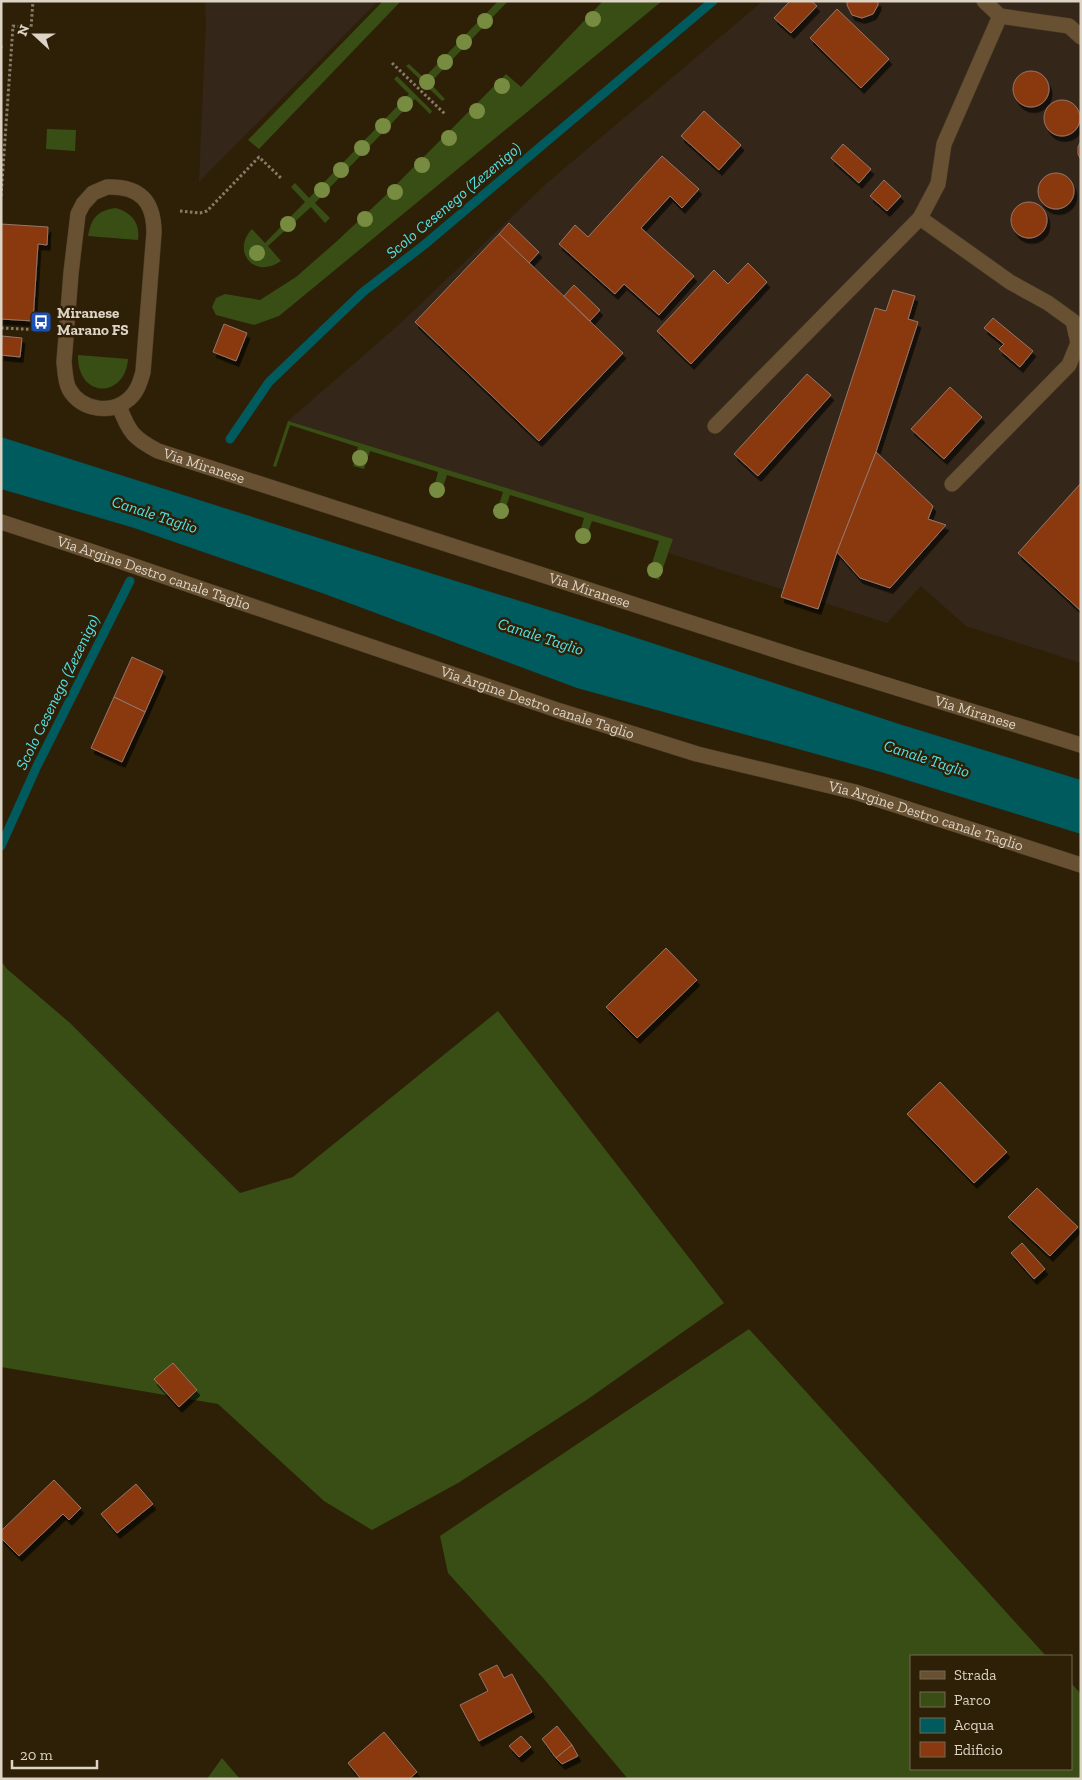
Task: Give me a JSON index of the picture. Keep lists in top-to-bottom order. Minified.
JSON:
{"streets":{"street":["Via Miranese","Via Argine Destro canale Taglio"]},"water":["Scolo Cesenego (Zezenigo)","Canale Taglio"],"places":{"bus stop":["Miranese Marano FS"]},"legend":["Strada","Parco","Acqua","Edificio"],"scale_bar":"20 m","north":"left"}
